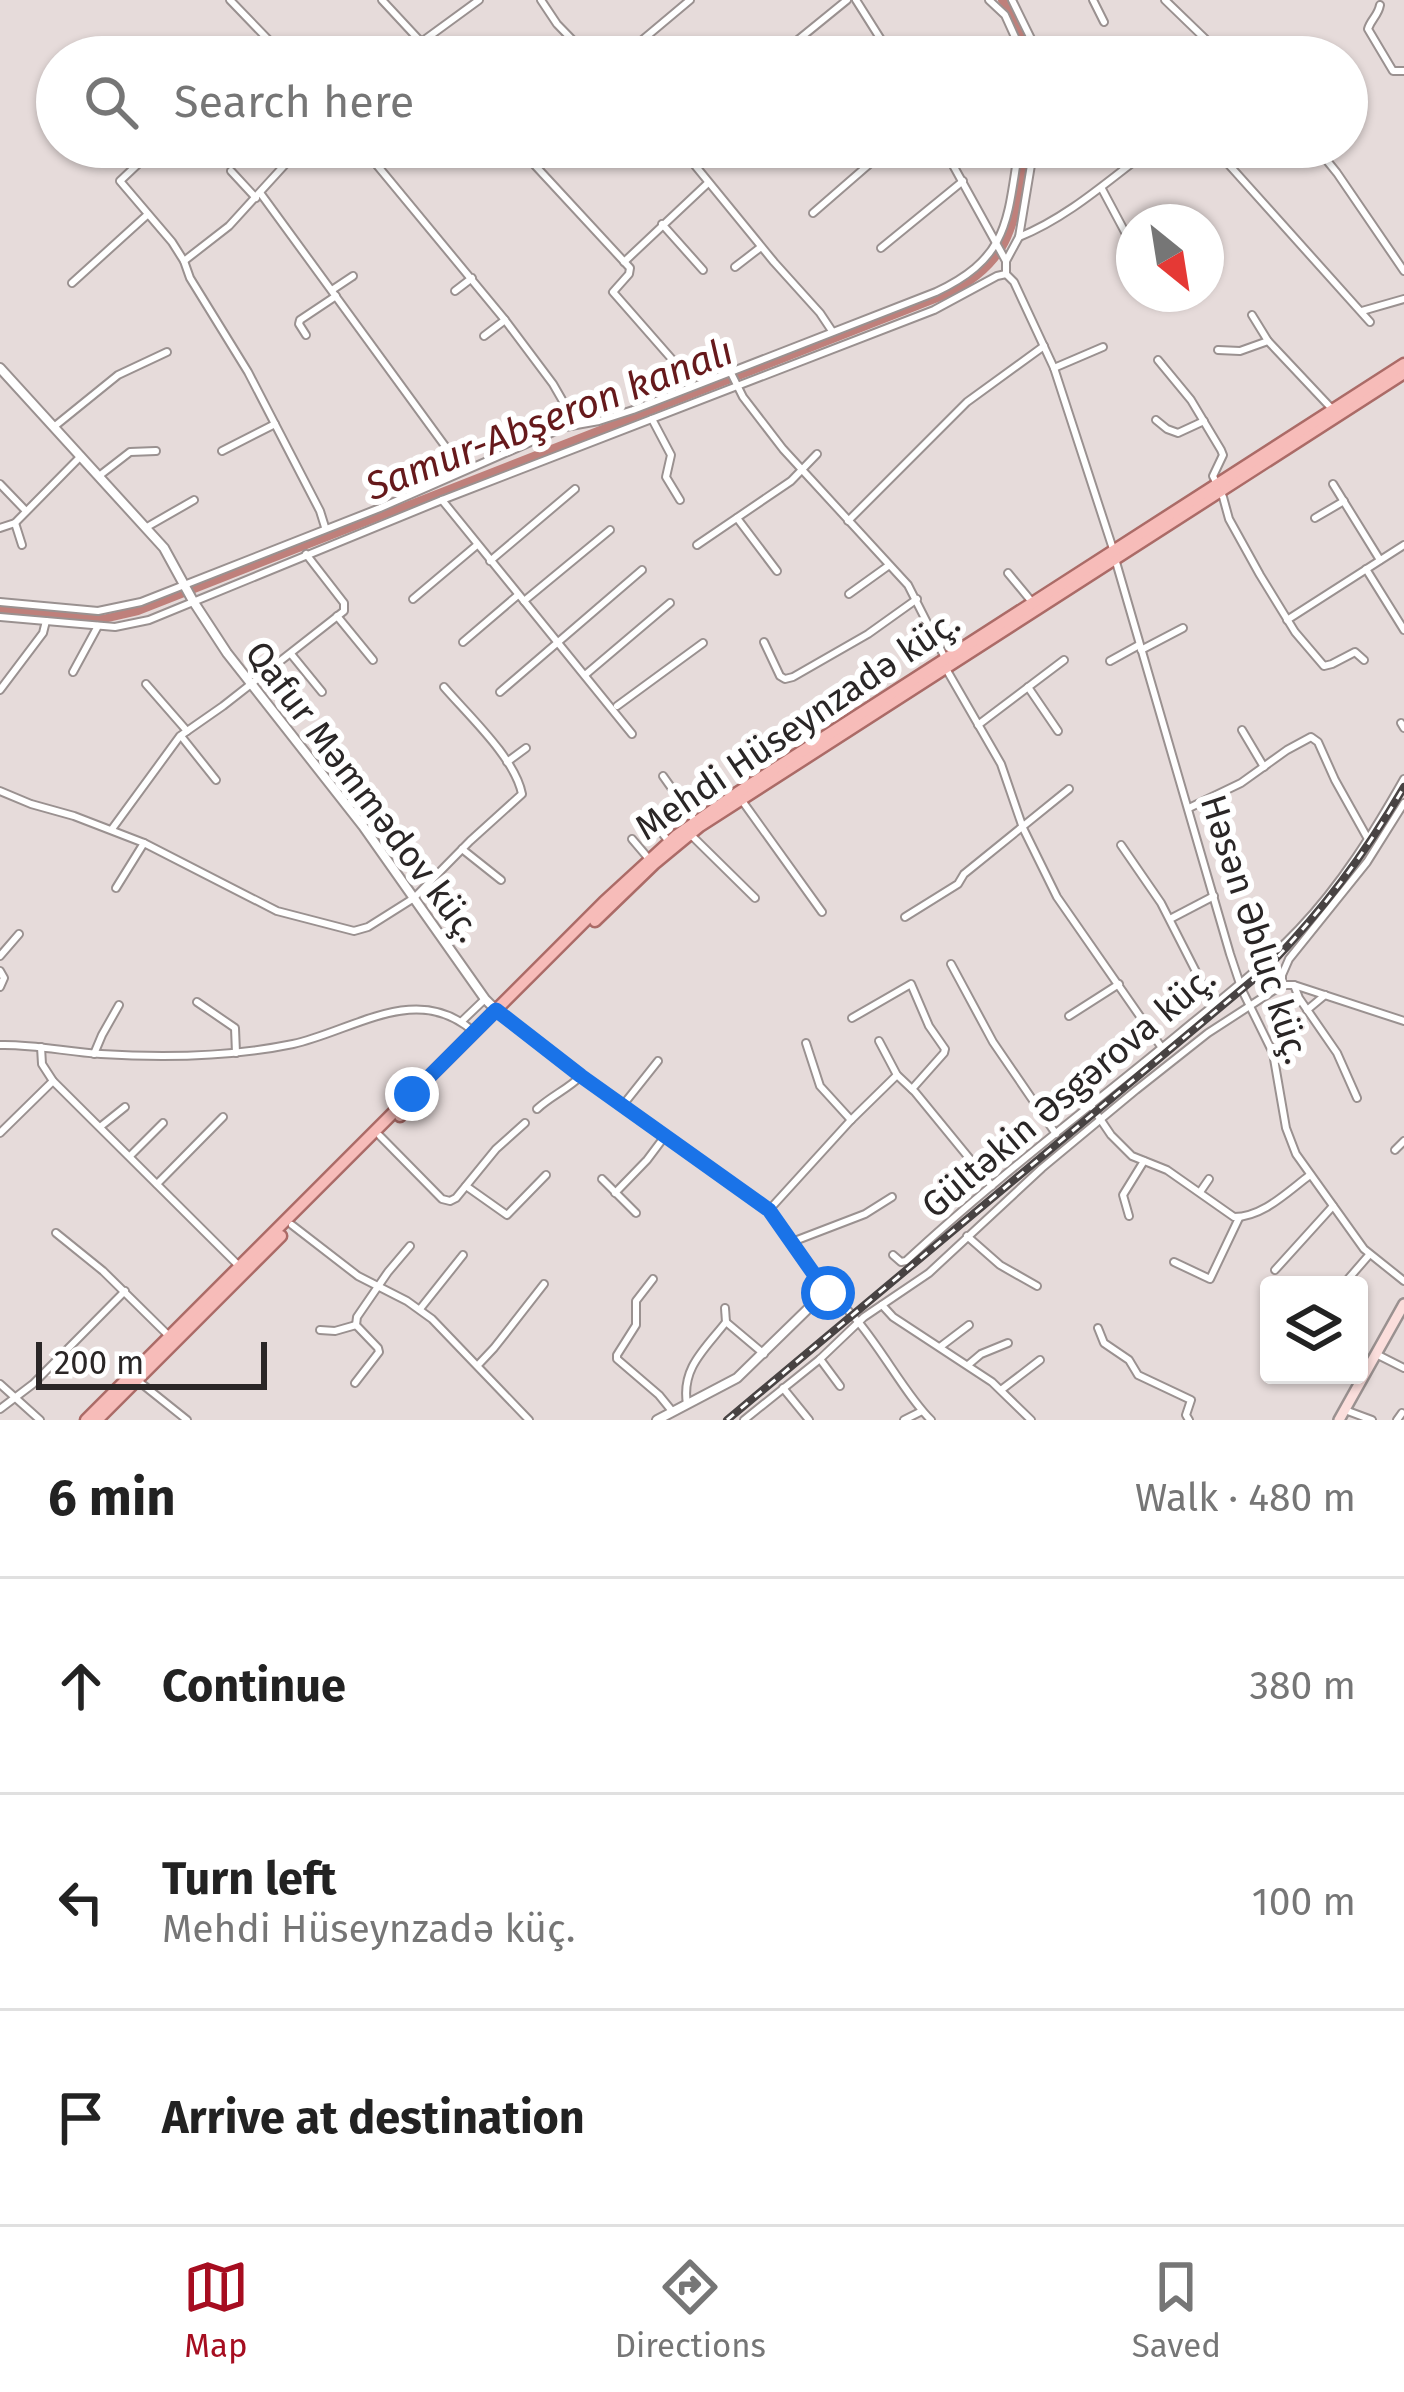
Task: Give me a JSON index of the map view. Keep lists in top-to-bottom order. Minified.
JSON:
{"streets":{"main road":["Mehdi Hüseynzadə küç."],"street":["Qafur Məmmədov küç.","Həsən Əbluc küç.","Gültəkin Əsgərova küç."]},"crossings":[["Mehdi Hüseynzadə küç.","Qafur Məmmədov küç."],["Mehdi Hüseynzadə küç.","Həsən Əbluc küç."],["Həsən Əbluc küç.","Gültəkin Əsgərova küç."]],"water":["Samur-Abşeron kanalı"],"scale_bar":"200 m","north":"bottom right","page":{"search":"Search here","scale":"200 m","heading":["6 min","Walk · 480 m"],"list":[["Continue","380 m"],["Turn left","Mehdi Hüseynzadə küç.","100 m"],"Arrive at destination"],"nav":["Map","Directions","Saved"]}}
